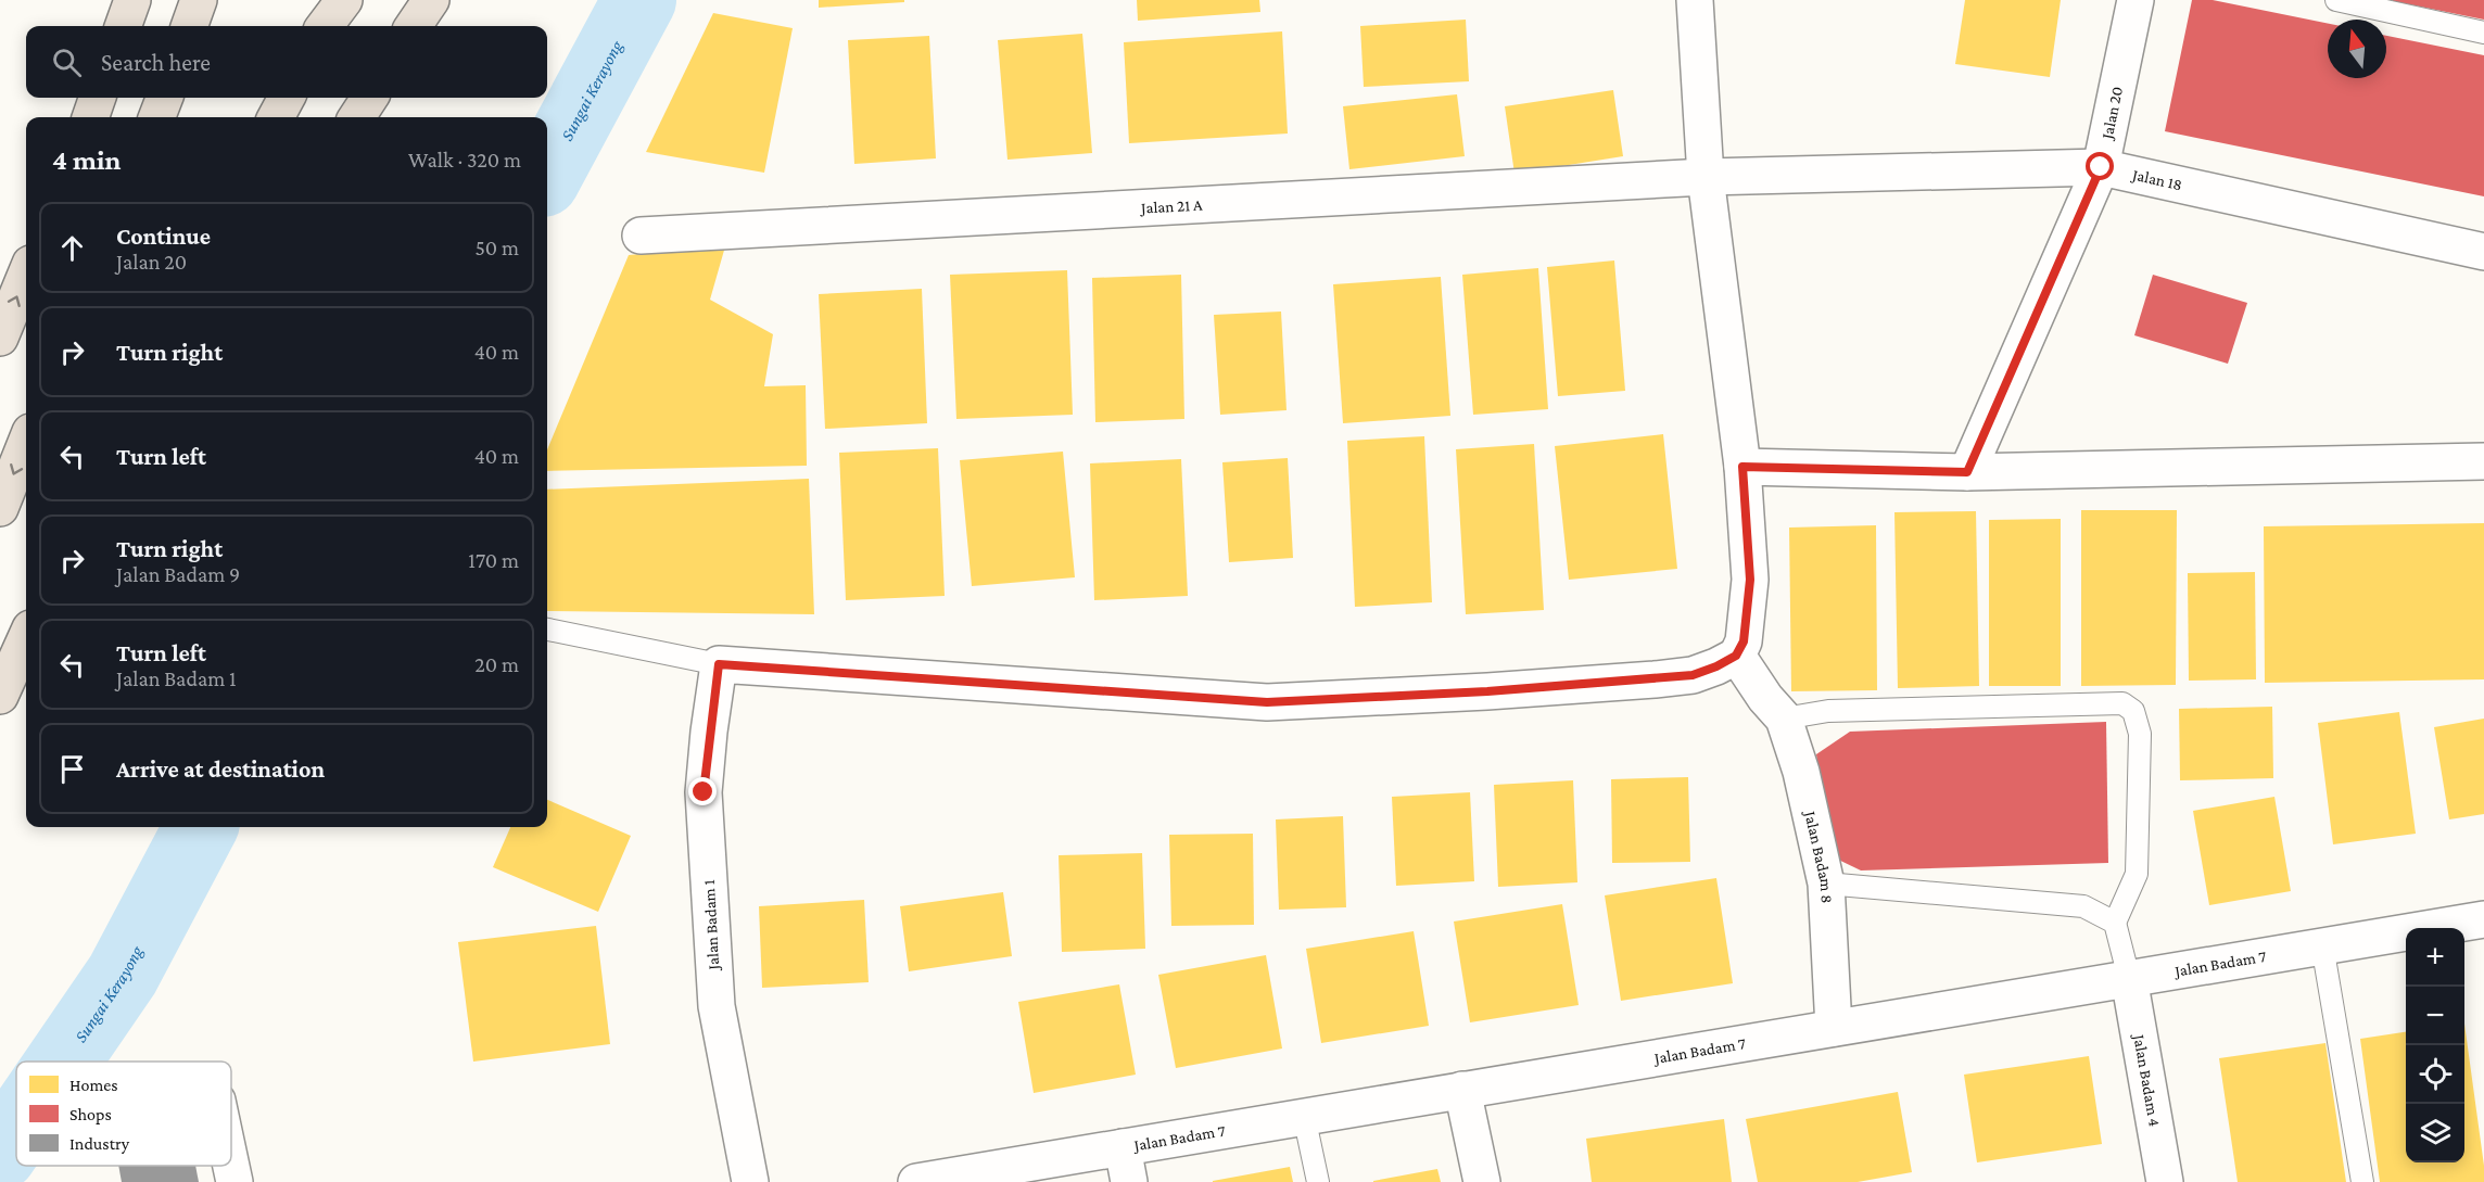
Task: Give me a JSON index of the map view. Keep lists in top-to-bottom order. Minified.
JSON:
{"streets":{"street":["Jalan 20","Jalan 18","Jalan 21 A","Jalan Badam 8","Jalan Badam 1","Jalan Badam 7","Jalan Badam 4"]},"crossings":[["Jalan 20","Jalan 18"],["Jalan 18","Jalan 21 A"],["Jalan Badam 8","Jalan Badam 7"],["Jalan Badam 7","Jalan Badam 4"]],"water":["Sungai Kerayong"],"legend":["Homes","Shops","Industry"],"north":"top","page":{"search":"Search here","heading":["4 min","Walk · 320 m"],"list":[["Continue","Jalan 20","50 m"],["Turn right","40 m"],["Turn left","40 m"],["Turn right","Jalan Badam 9","170 m"],["Turn left","Jalan Badam 1","20 m"],"Arrive at destination"],"map_buttons":["+","−"]}}
